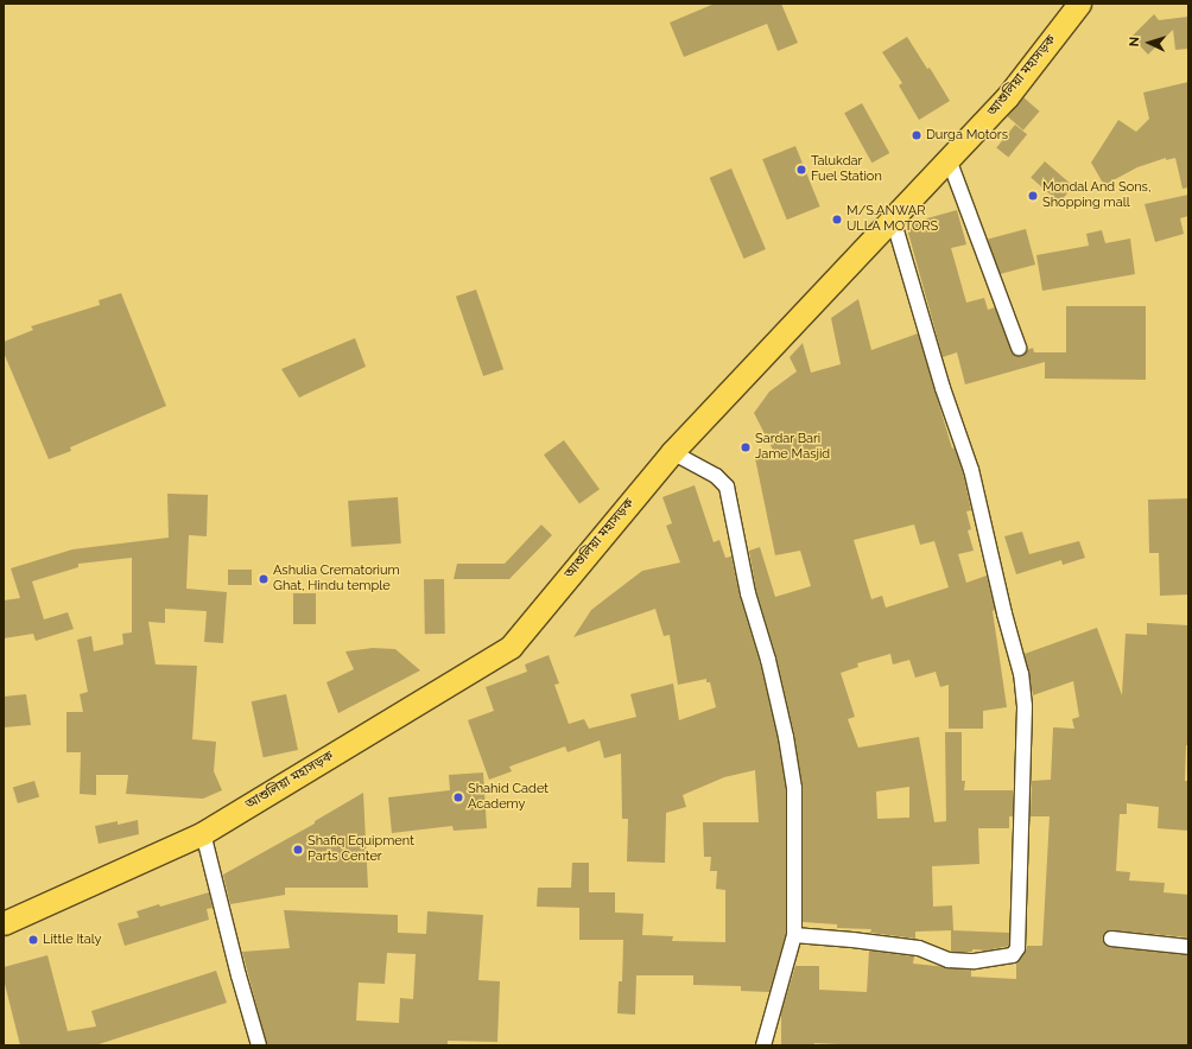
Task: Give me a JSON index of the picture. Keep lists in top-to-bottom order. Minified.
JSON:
{"streets":{"highway":["আশুলিয়া মহাসড়ক"]},"places":["Durga Motors","Talukdar Fuel Station","Mondal And Sons, Shopping mall","M/S.ANWAR ULLA MOTORS","Sardar Bari Jame Masjid","Ashulia Crematorium Ghat, Hindu temple","Shahid Cadet Academy","Shafiq Equipment Parts Center","Little Italy"],"north":"left"}
